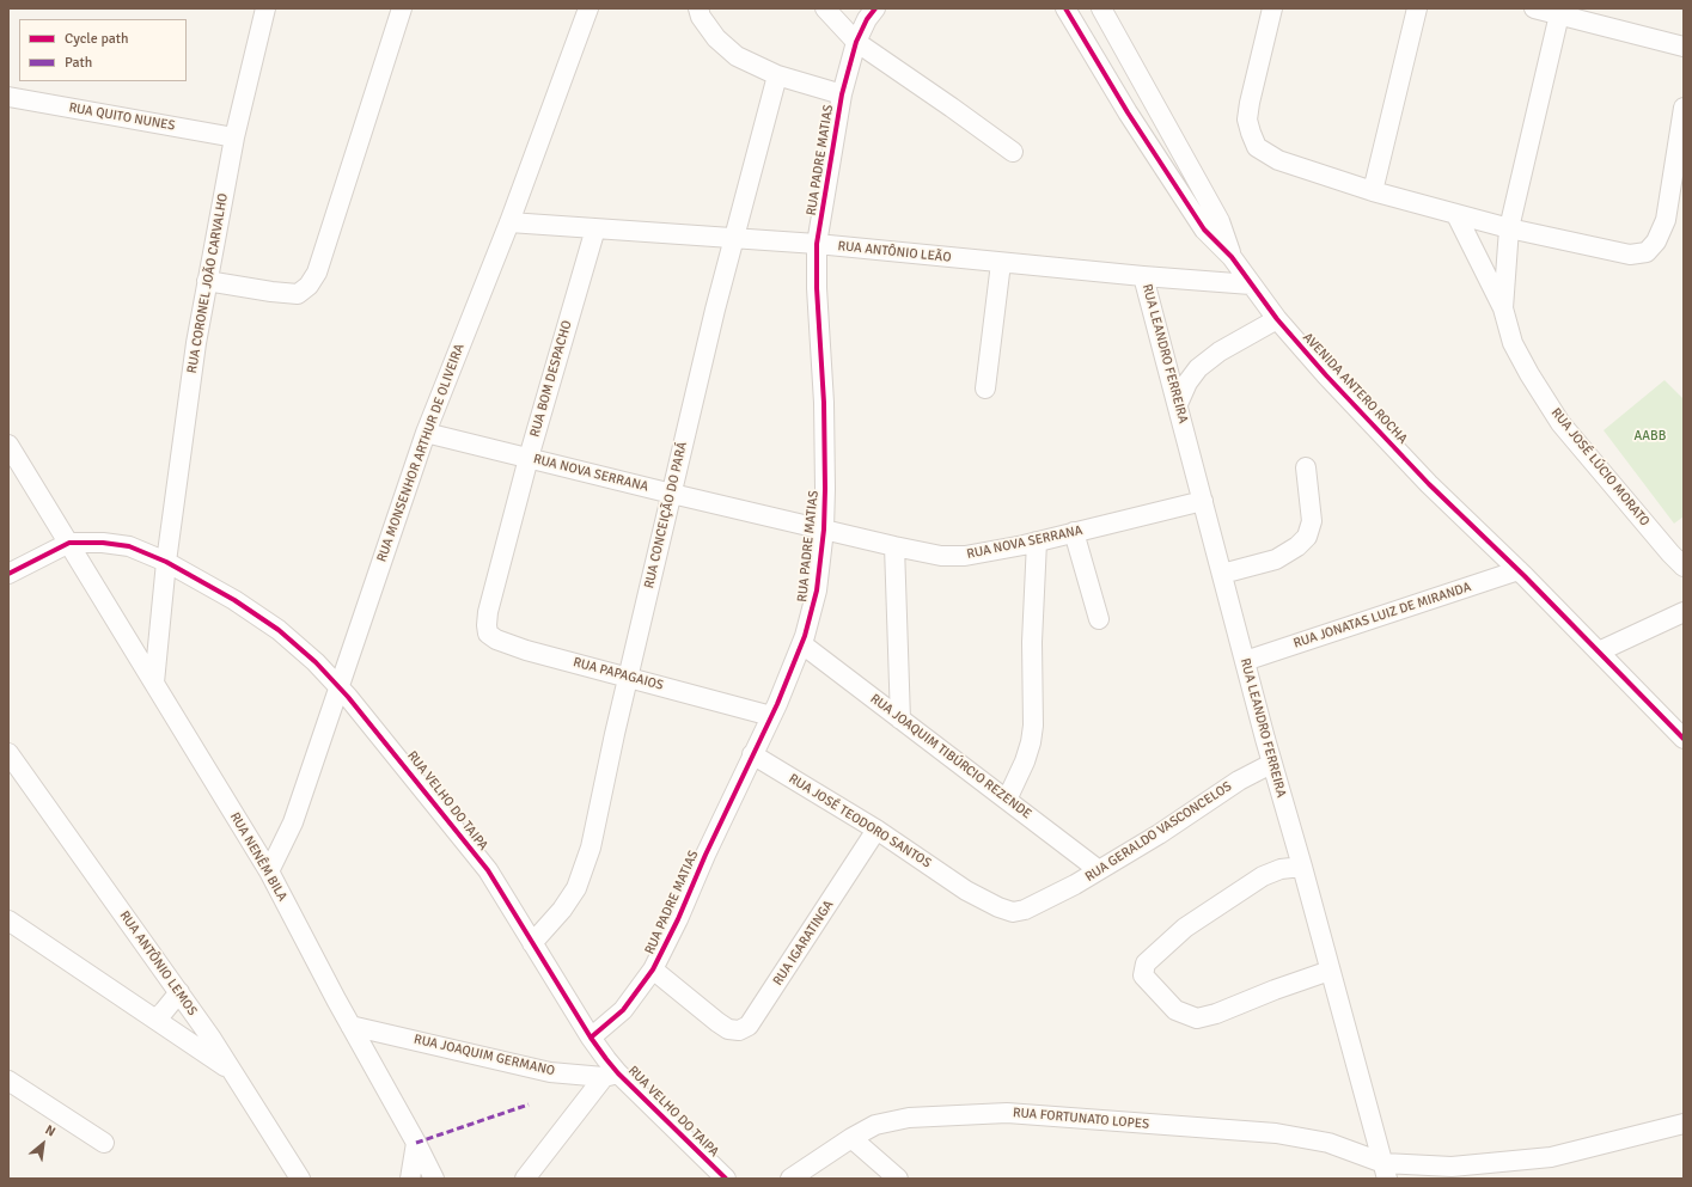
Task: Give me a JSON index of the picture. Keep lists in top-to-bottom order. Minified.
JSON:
{"streets":{"street":["RUA QUITO NUNES","RUA PADRE MATIAS","RUA ANTÔNIO LEÃO","RUA CORONEL JOÃO CARVALHO","RUA LEANDRO FERREIRA","RUA BOM DESPACHO","AVENIDA ANTERO ROCHA","RUA MONSENHOR ARTHUR DE OLIVEIRA","RUA JOSÉ LÚCIO MORATO","RUA NOVA SERRANA","RUA CONCEIÇÃO DO PARÁ","RUA JONATAS LUIZ DE MIRANDA","RUA PAPAGAIOS","RUA JOAQUIM TIBÚRCIO REZENDE","RUA VELHO DO TAIPA","RUA JOSÉ TEODORO SANTOS","RUA GERALDO VASCONCELOS","RUA NENÊM BILA","RUA IGARATINGA","RUA ANTÔNIO LEMOS","RUA JOAQUIM GERMANO","RUA FORTUNATO LOPES"]},"crossings":[["RUA QUITO NUNES","RUA CORONEL JOÃO CARVALHO"],["RUA PADRE MATIAS","RUA ANTÔNIO LEÃO"],["RUA PADRE MATIAS","RUA NOVA SERRANA"],["RUA PADRE MATIAS","RUA PAPAGAIOS"],["RUA PADRE MATIAS","RUA JOAQUIM TIBÚRCIO REZENDE"],["RUA PADRE MATIAS","RUA VELHO DO TAIPA"],["RUA PADRE MATIAS","RUA JOSÉ TEODORO SANTOS"],["RUA PADRE MATIAS","RUA IGARATINGA"],["RUA ANTÔNIO LEÃO","RUA LEANDRO FERREIRA"],["RUA ANTÔNIO LEÃO","RUA BOM DESPACHO"],["RUA ANTÔNIO LEÃO","AVENIDA ANTERO ROCHA"],["RUA ANTÔNIO LEÃO","RUA MONSENHOR ARTHUR DE OLIVEIRA"],["RUA ANTÔNIO LEÃO","RUA CONCEIÇÃO DO PARÁ"],["RUA CORONEL JOÃO CARVALHO","RUA VELHO DO TAIPA"],["RUA CORONEL JOÃO CARVALHO","RUA NENÊM BILA"],["RUA LEANDRO FERREIRA","RUA NOVA SERRANA"],["RUA LEANDRO FERREIRA","RUA JONATAS LUIZ DE MIRANDA"],["RUA LEANDRO FERREIRA","RUA GERALDO VASCONCELOS"],["RUA LEANDRO FERREIRA","RUA FORTUNATO LOPES"],["RUA BOM DESPACHO","RUA NOVA SERRANA"],["RUA BOM DESPACHO","RUA PAPAGAIOS"],["AVENIDA ANTERO ROCHA","RUA JONATAS LUIZ DE MIRANDA"],["RUA MONSENHOR ARTHUR DE OLIVEIRA","RUA NOVA SERRANA"],["RUA MONSENHOR ARTHUR DE OLIVEIRA","RUA VELHO DO TAIPA"],["RUA MONSENHOR ARTHUR DE OLIVEIRA","RUA NENÊM BILA"],["RUA NOVA SERRANA","RUA CONCEIÇÃO DO PARÁ"],["RUA CONCEIÇÃO DO PARÁ","RUA PAPAGAIOS"],["RUA CONCEIÇÃO DO PARÁ","RUA VELHO DO TAIPA"],["RUA JOAQUIM TIBÚRCIO REZENDE","RUA GERALDO VASCONCELOS"],["RUA VELHO DO TAIPA","RUA NENÊM BILA"],["RUA VELHO DO TAIPA","RUA JOAQUIM GERMANO"],["RUA JOSÉ TEODORO SANTOS","RUA GERALDO VASCONCELOS"],["RUA JOSÉ TEODORO SANTOS","RUA IGARATINGA"],["RUA NENÊM BILA","RUA JOAQUIM GERMANO"]],"parks":["AABB"],"legend":["Cycle path","Path"],"north":"top right"}
